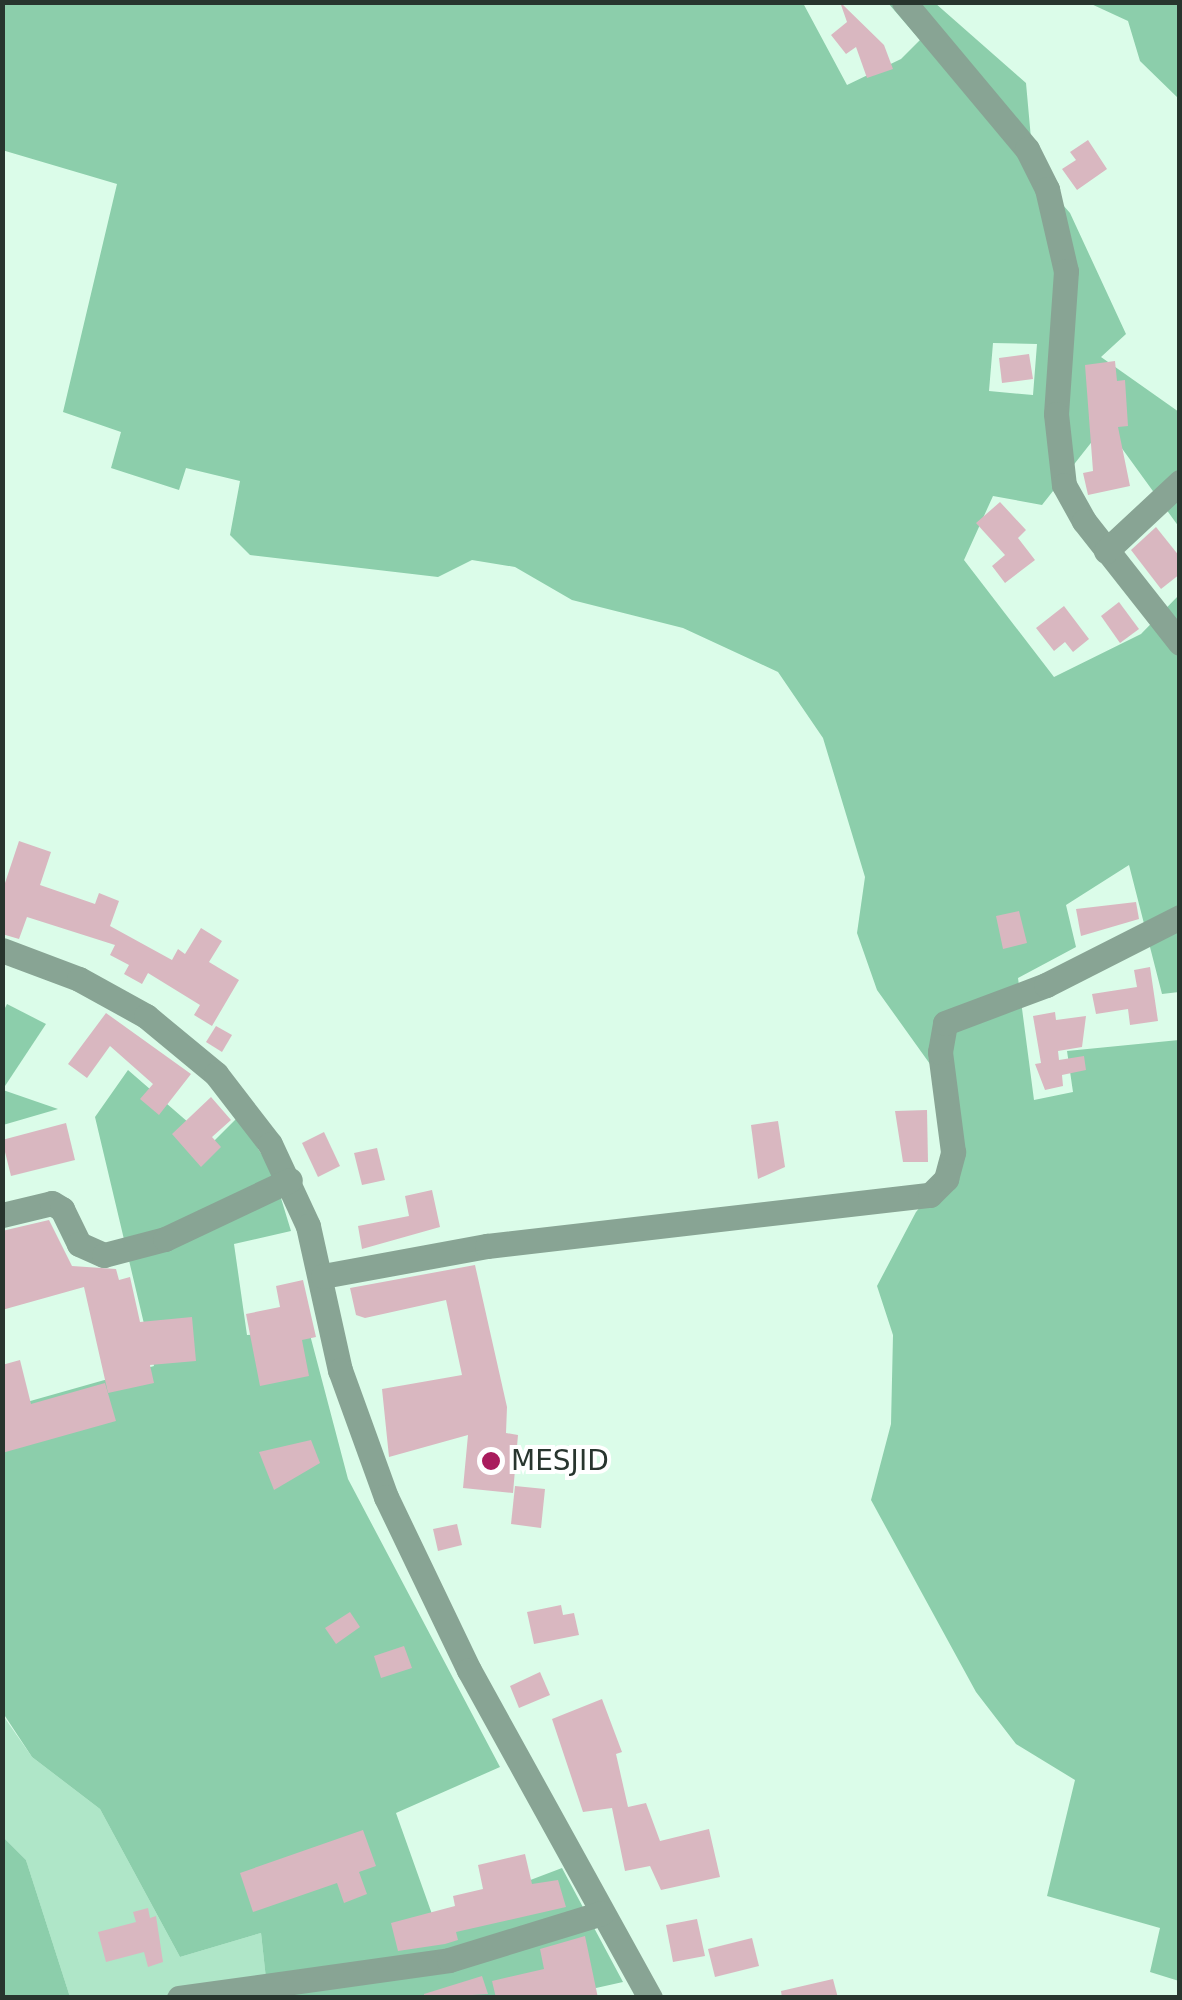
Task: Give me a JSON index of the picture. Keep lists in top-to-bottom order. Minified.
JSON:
{"places":["MESJID"]}
